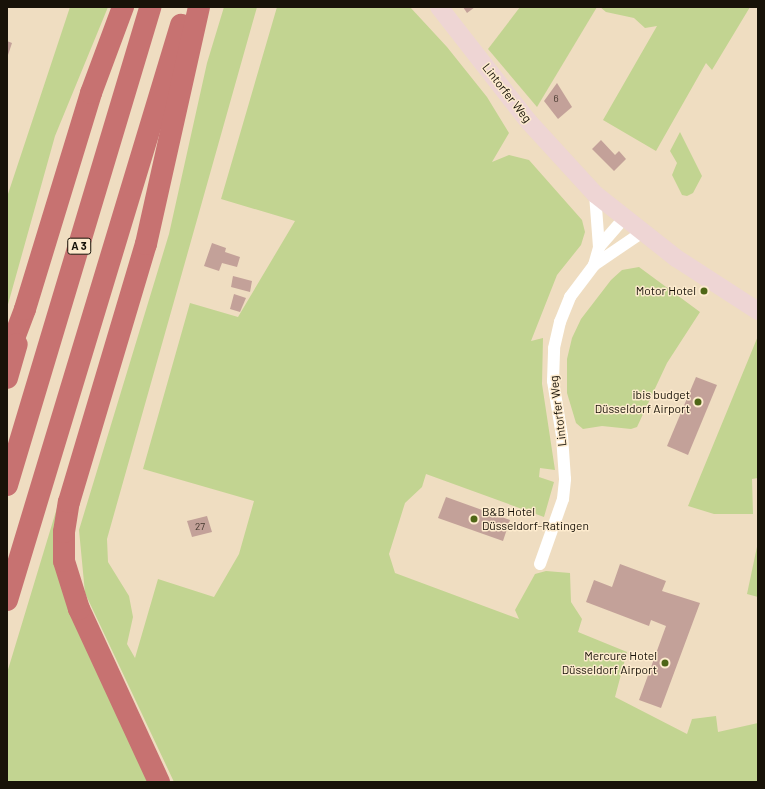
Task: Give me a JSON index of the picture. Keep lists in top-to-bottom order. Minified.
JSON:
{"streets":{"highway":["A 3"],"main road":["Lintorfer Weg"]},"places":["Motor Hotel","ibis budget Düsseldorf Airport","B&B Hotel Düsseldorf-Ratingen","Mercure Hotel Düsseldorf Airport"],"house_numbers":["6","27"]}
